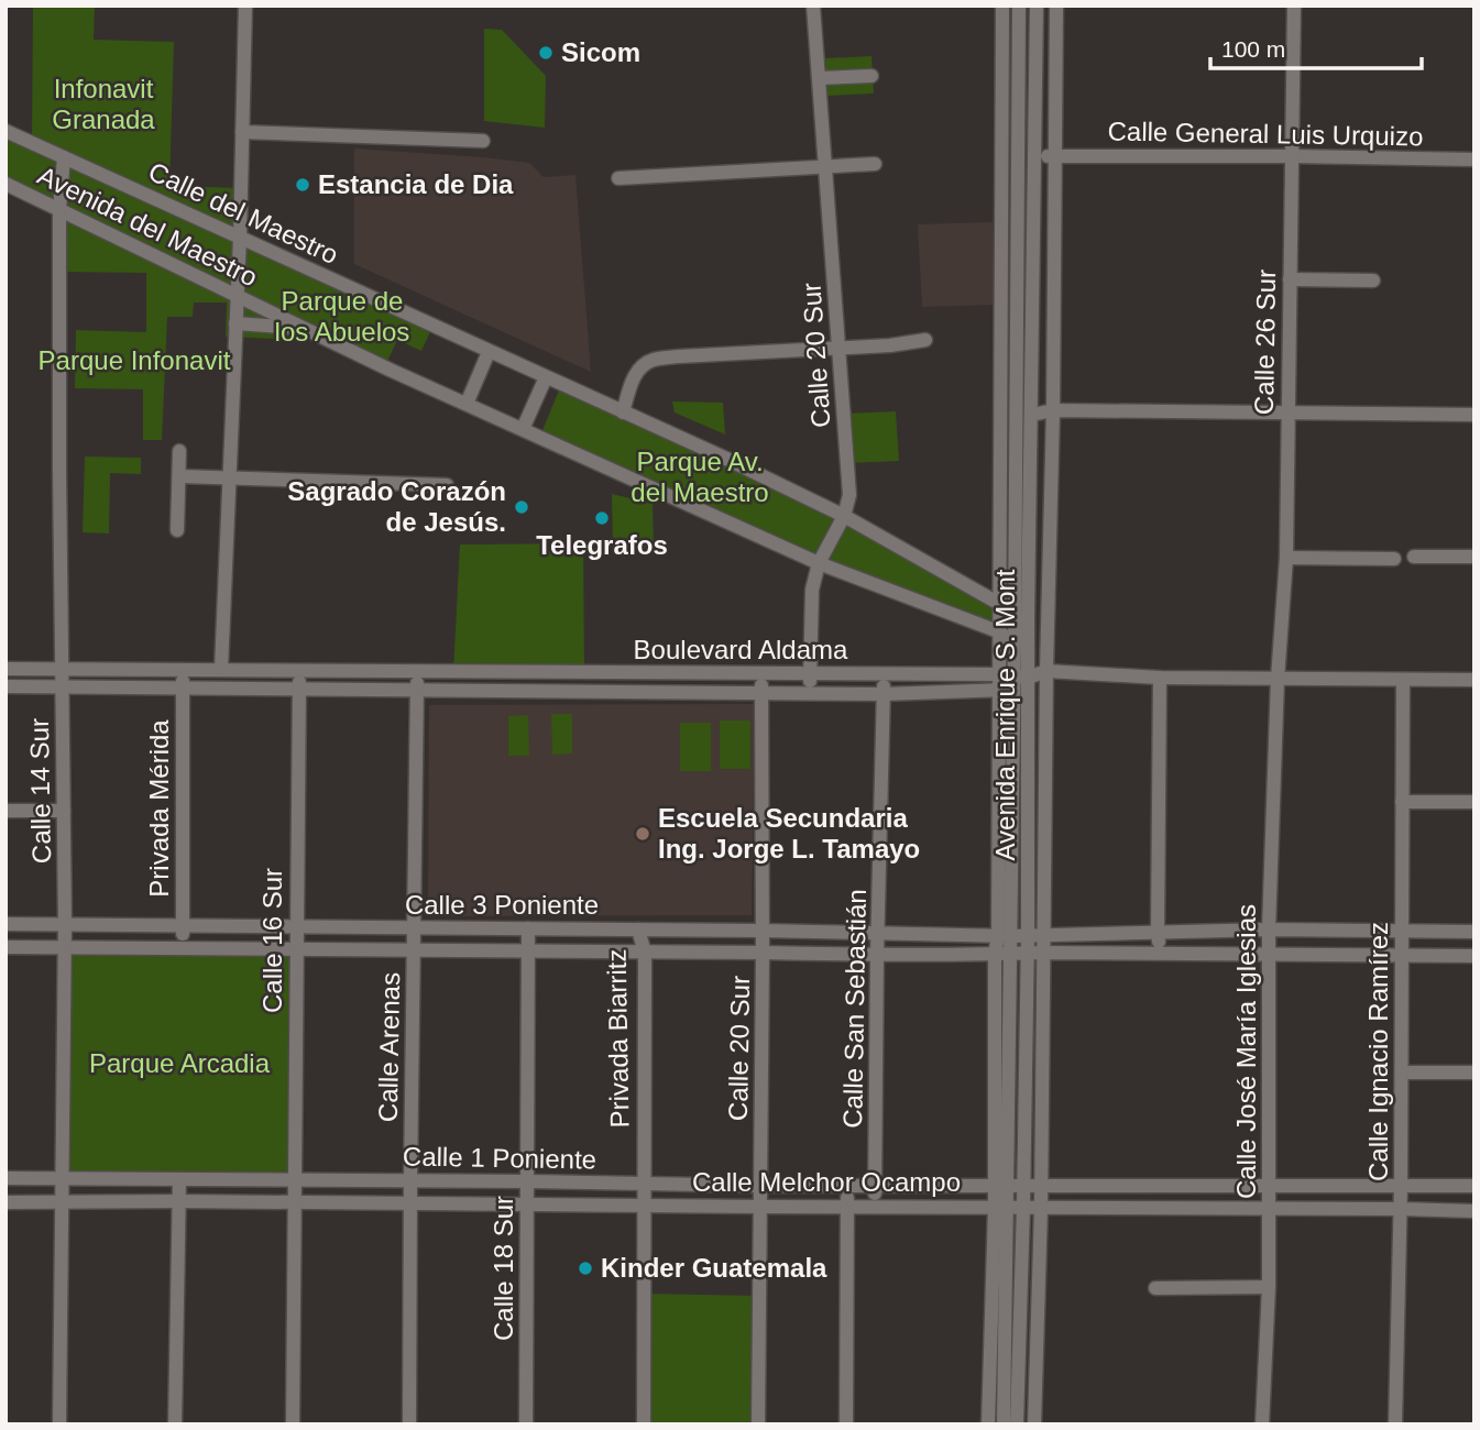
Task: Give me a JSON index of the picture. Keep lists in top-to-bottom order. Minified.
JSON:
{"streets":{"street":["Calle General Luis Urquizo","Calle del Maestro","Avenida del Maestro","Calle 26 Sur","Calle 20 Sur","Boulevard Aldama","Avenida Enrique S. Mont","Calle 14 Sur","Privada Mérida","Calle 3 Poniente","Calle 16 Sur","Calle San Sebastián","Privada Biarritz","Calle Arenas","Calle José María Iglesias","Calle Ignacio Ramírez","Calle 1 Poniente","Calle Melchor Ocampo","Calle 18 Sur"]},"crossings":[["Calle General Luis Urquizo","Calle 26 Sur"],["Calle General Luis Urquizo","Avenida Enrique S. Mont"],["Calle del Maestro","Calle 20 Sur"],["Calle del Maestro","Avenida Enrique S. Mont"],["Calle del Maestro","Calle 14 Sur"],["Avenida del Maestro","Calle 20 Sur"],["Avenida del Maestro","Boulevard Aldama"],["Avenida del Maestro","Avenida Enrique S. Mont"],["Avenida del Maestro","Calle 14 Sur"],["Calle 26 Sur","Boulevard Aldama"],["Calle 26 Sur","Calle José María Iglesias"],["Calle 20 Sur","Boulevard Aldama"],["Calle 20 Sur","Calle 3 Poniente"],["Calle 20 Sur","Calle 1 Poniente"],["Calle 20 Sur","Calle Melchor Ocampo"],["Boulevard Aldama","Avenida Enrique S. Mont"],["Boulevard Aldama","Calle 14 Sur"],["Boulevard Aldama","Privada Mérida"],["Boulevard Aldama","Calle 16 Sur"],["Boulevard Aldama","Calle San Sebastián"],["Boulevard Aldama","Calle Arenas"],["Boulevard Aldama","Calle José María Iglesias"],["Boulevard Aldama","Calle Ignacio Ramírez"],["Avenida Enrique S. Mont","Calle 3 Poniente"],["Avenida Enrique S. Mont","Calle Melchor Ocampo"],["Calle 14 Sur","Calle 3 Poniente"],["Calle 14 Sur","Calle 1 Poniente"],["Privada Mérida","Calle 3 Poniente"],["Calle 3 Poniente","Calle 16 Sur"],["Calle 3 Poniente","Calle San Sebastián"],["Calle 3 Poniente","Privada Biarritz"],["Calle 3 Poniente","Calle Arenas"],["Calle 3 Poniente","Calle José María Iglesias"],["Calle 3 Poniente","Calle Ignacio Ramírez"],["Calle 3 Poniente","Calle 18 Sur"],["Calle 16 Sur","Calle 1 Poniente"],["Calle 16 Sur","Calle Melchor Ocampo"],["Calle San Sebastián","Calle 1 Poniente"],["Calle San Sebastián","Calle Melchor Ocampo"],["Privada Biarritz","Calle 1 Poniente"],["Privada Biarritz","Calle Melchor Ocampo"],["Calle Arenas","Calle 1 Poniente"],["Calle Arenas","Calle Melchor Ocampo"],["Calle José María Iglesias","Calle Melchor Ocampo"],["Calle Ignacio Ramírez","Calle Melchor Ocampo"],["Calle 1 Poniente","Calle 18 Sur"],["Calle Melchor Ocampo","Calle 18 Sur"]],"parks":["Infonavit Granada","Parque de los Abuelos","Parque Infonavit","Parque Av. del Maestro","Parque Arcadia"],"places":["Sicom","Estancia de Dia","Sagrado Corazón de Jesús.","Telegrafos","Escuela Secundaria Ing. Jorge L. Tamayo","Kinder Guatemala"],"scale_bar":"100 m"}
